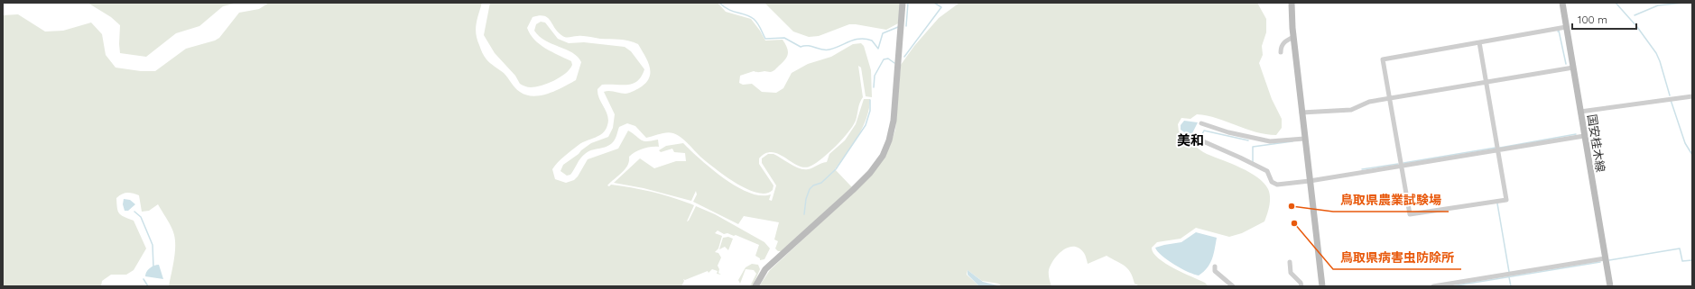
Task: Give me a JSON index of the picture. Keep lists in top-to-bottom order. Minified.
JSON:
{"streets":{"street":["国安桂木線"]},"districts":["美和"],"places":["鳥取県農業試験場","鳥取県病害虫防除所"],"scale_bar":"100 m"}
